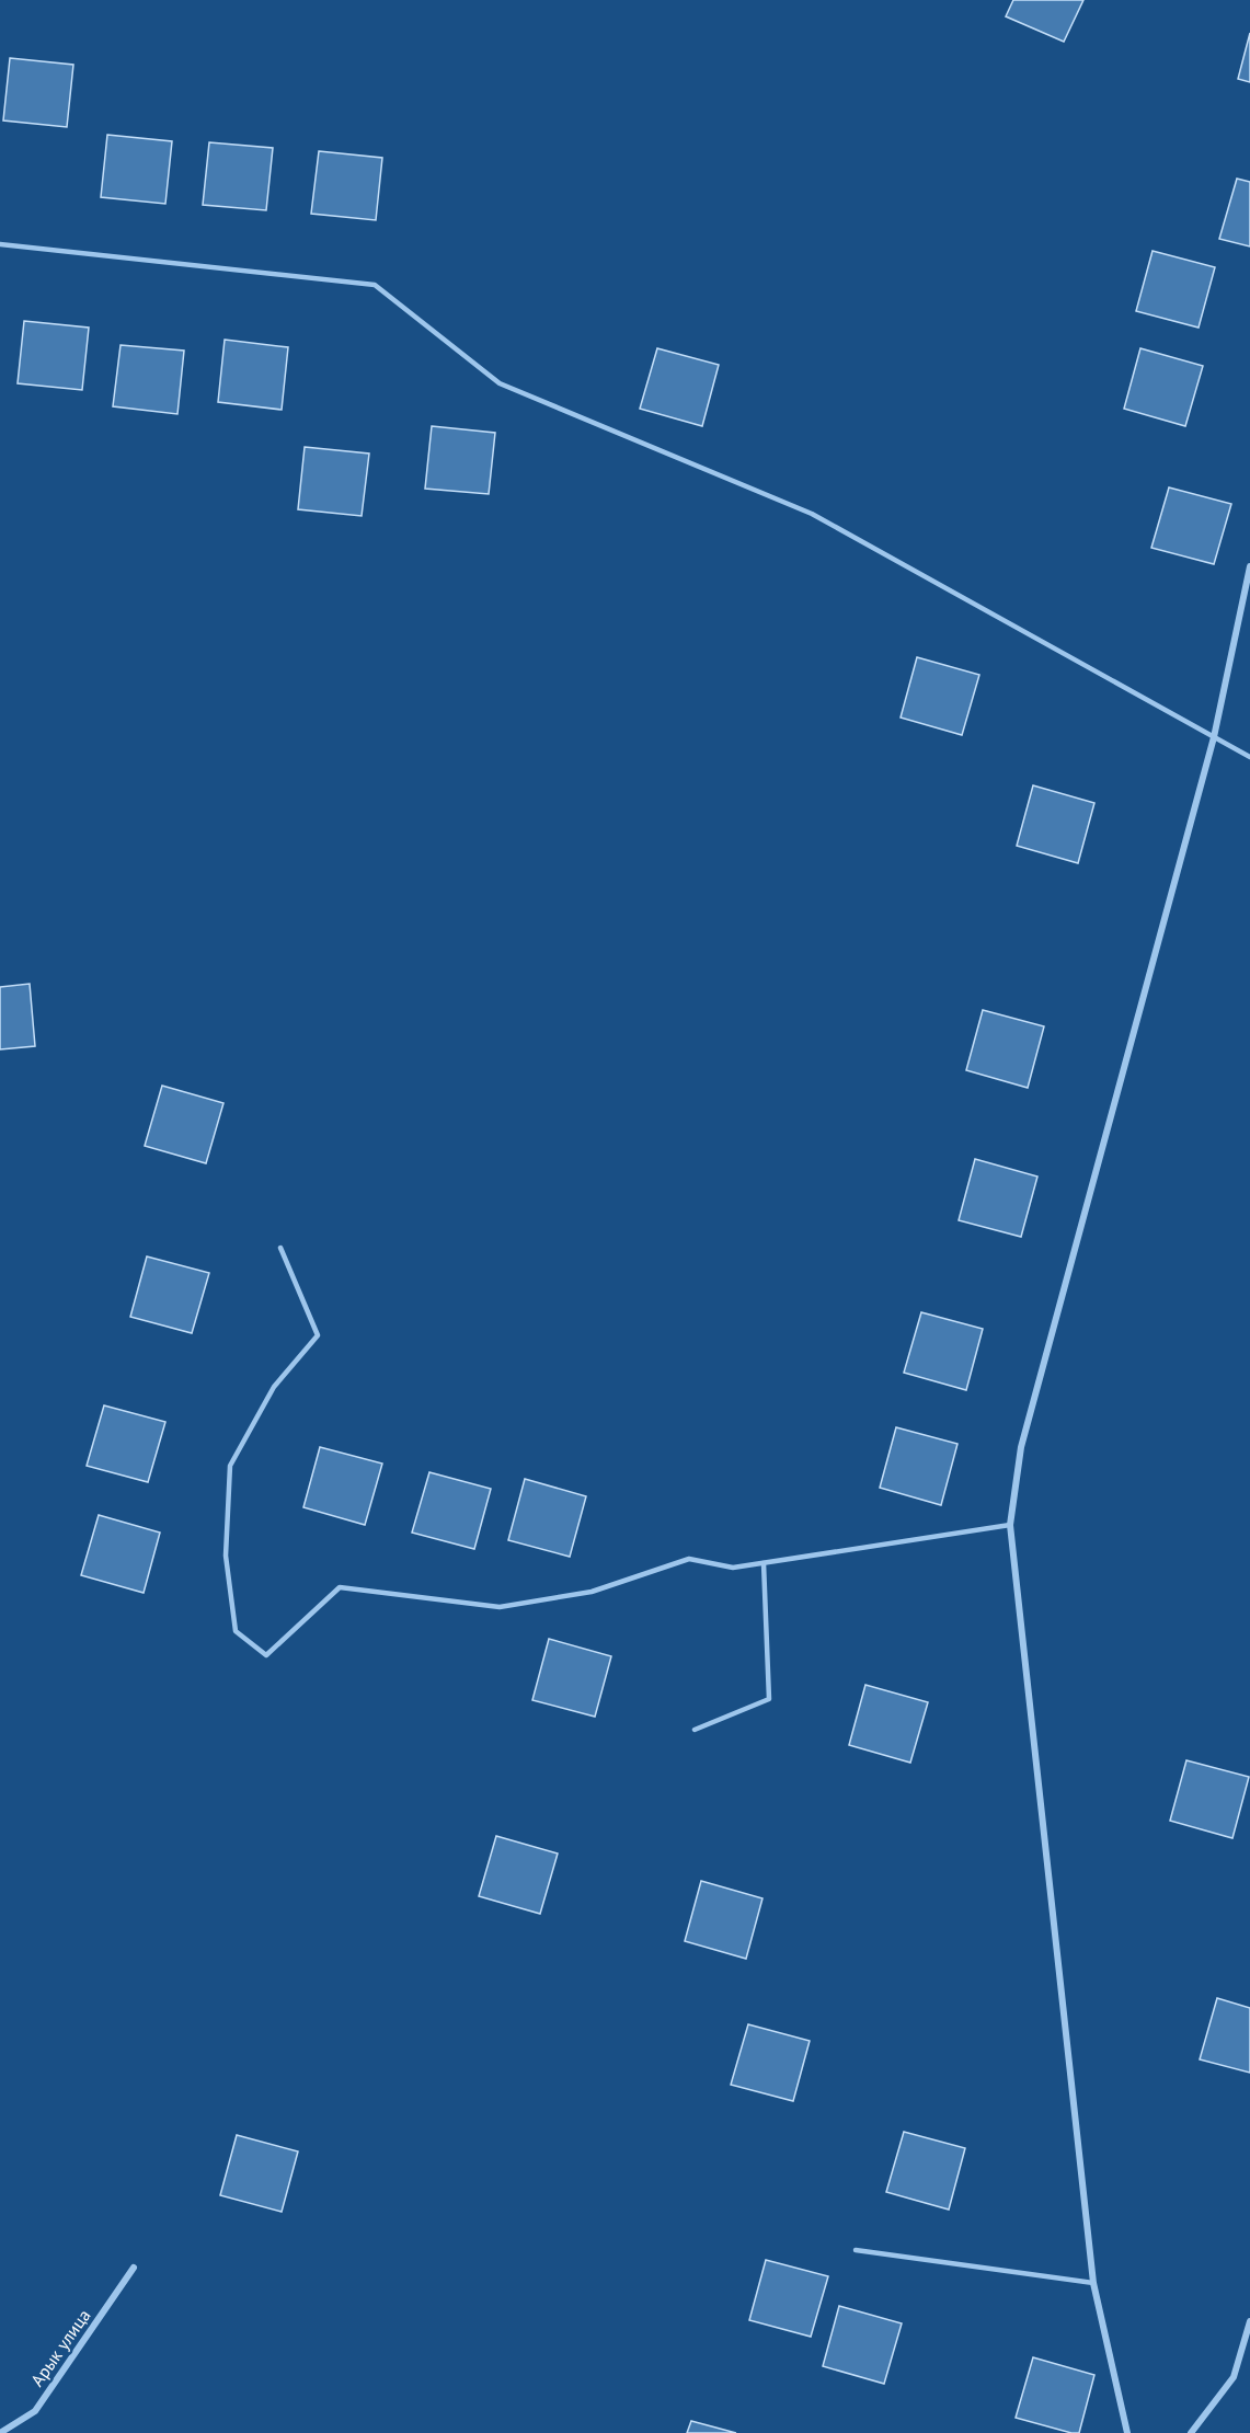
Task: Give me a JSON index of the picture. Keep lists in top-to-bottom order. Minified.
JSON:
{"streets":{"street":["Арык улица"]}}
